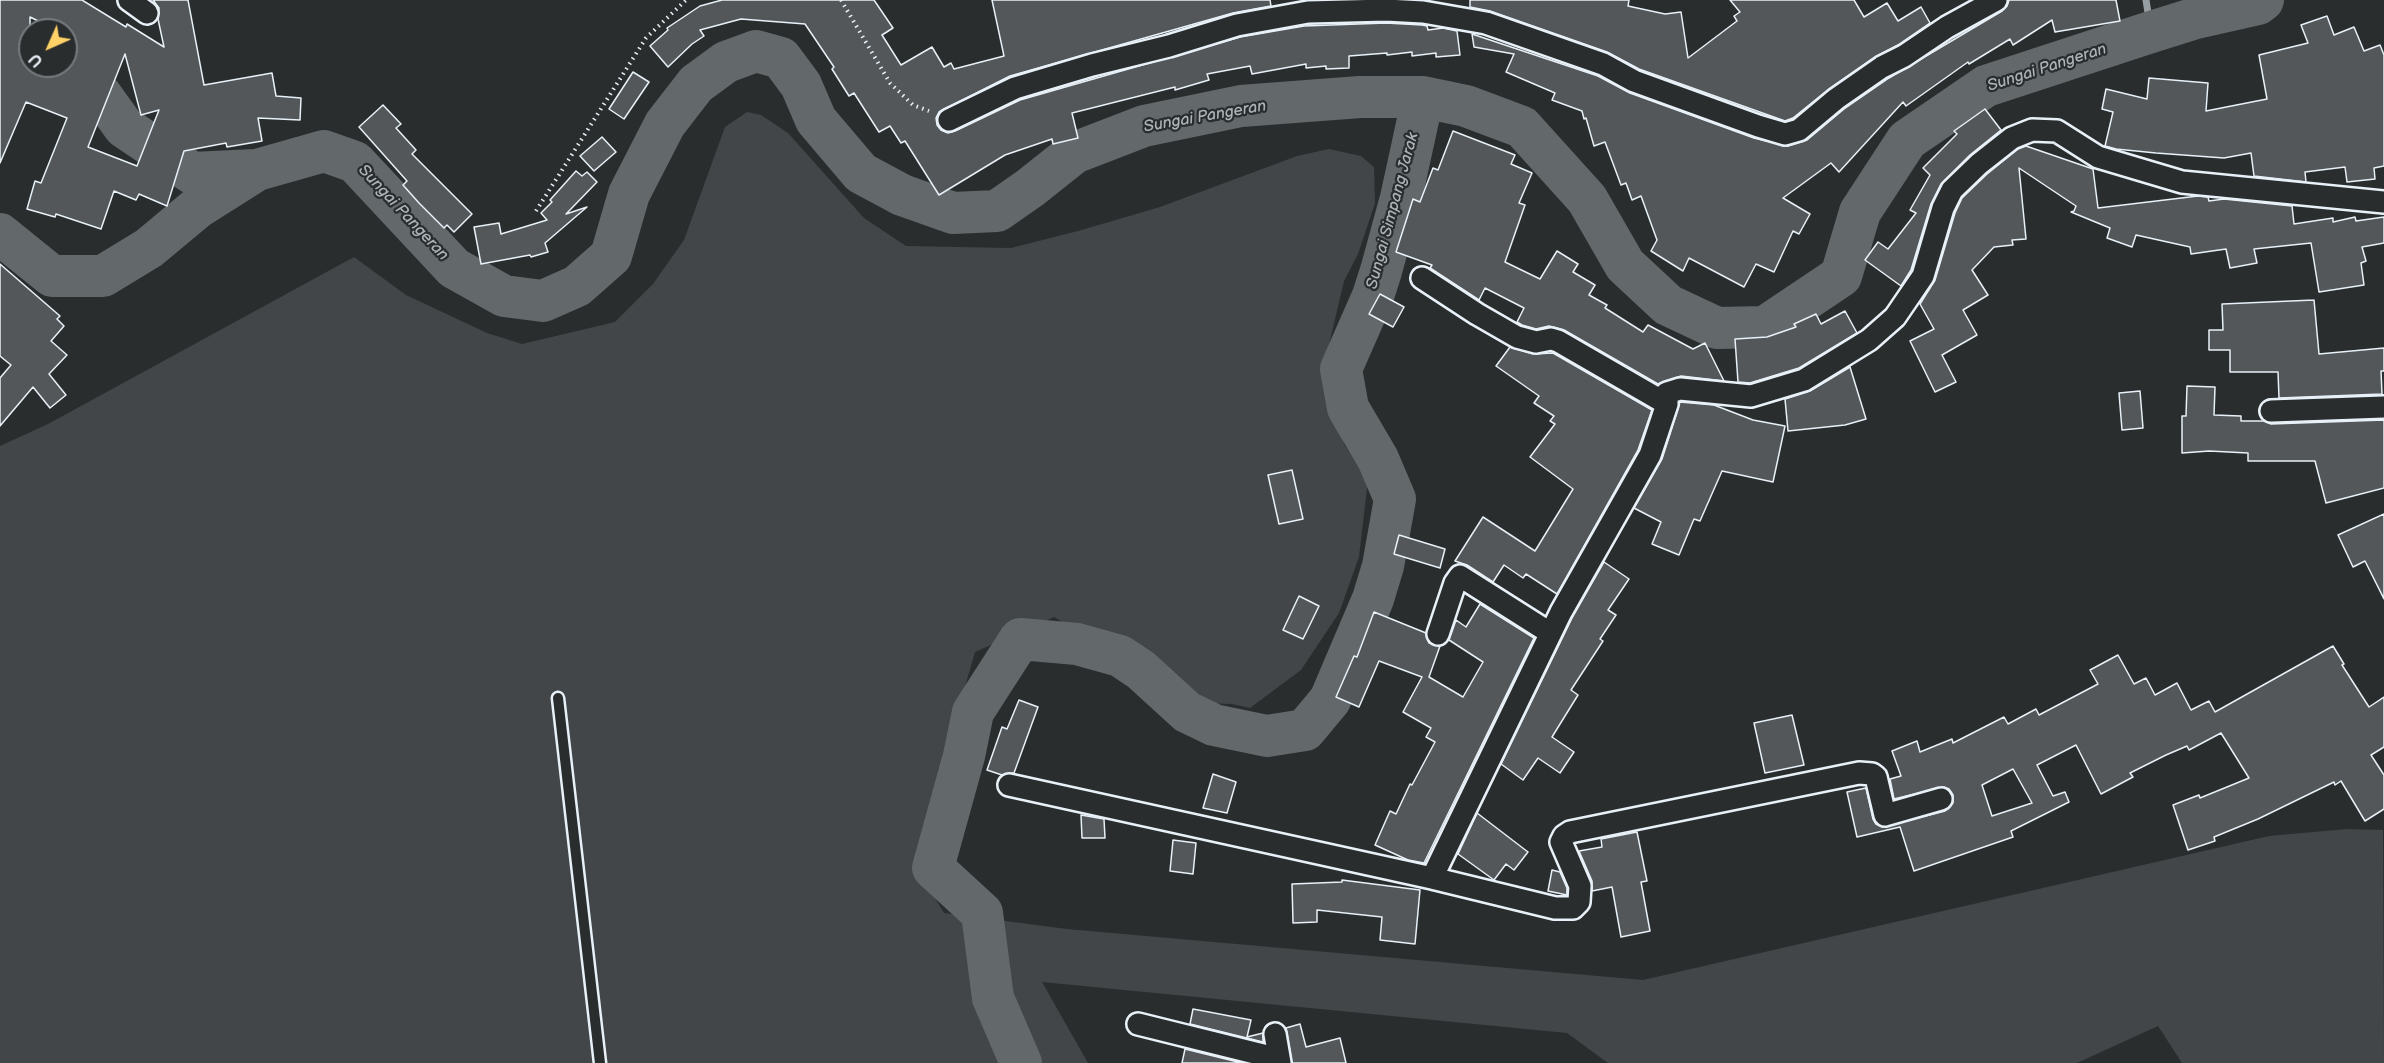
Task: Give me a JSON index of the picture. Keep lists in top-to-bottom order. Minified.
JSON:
{"water":["Sungai Pangeran","Sungai Simpang Jarak"],"north":"bottom left"}
